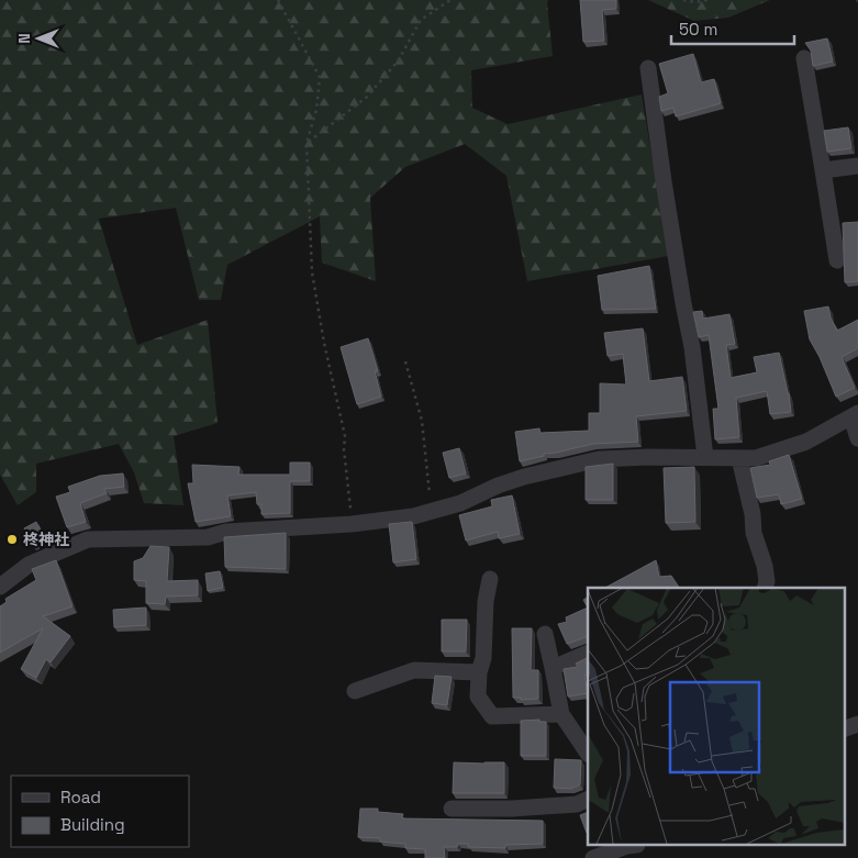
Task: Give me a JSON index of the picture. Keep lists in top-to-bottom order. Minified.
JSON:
{"places":["柊神社"],"legend":["Road","Building"],"scale_bar":"50 m","north":"left"}
